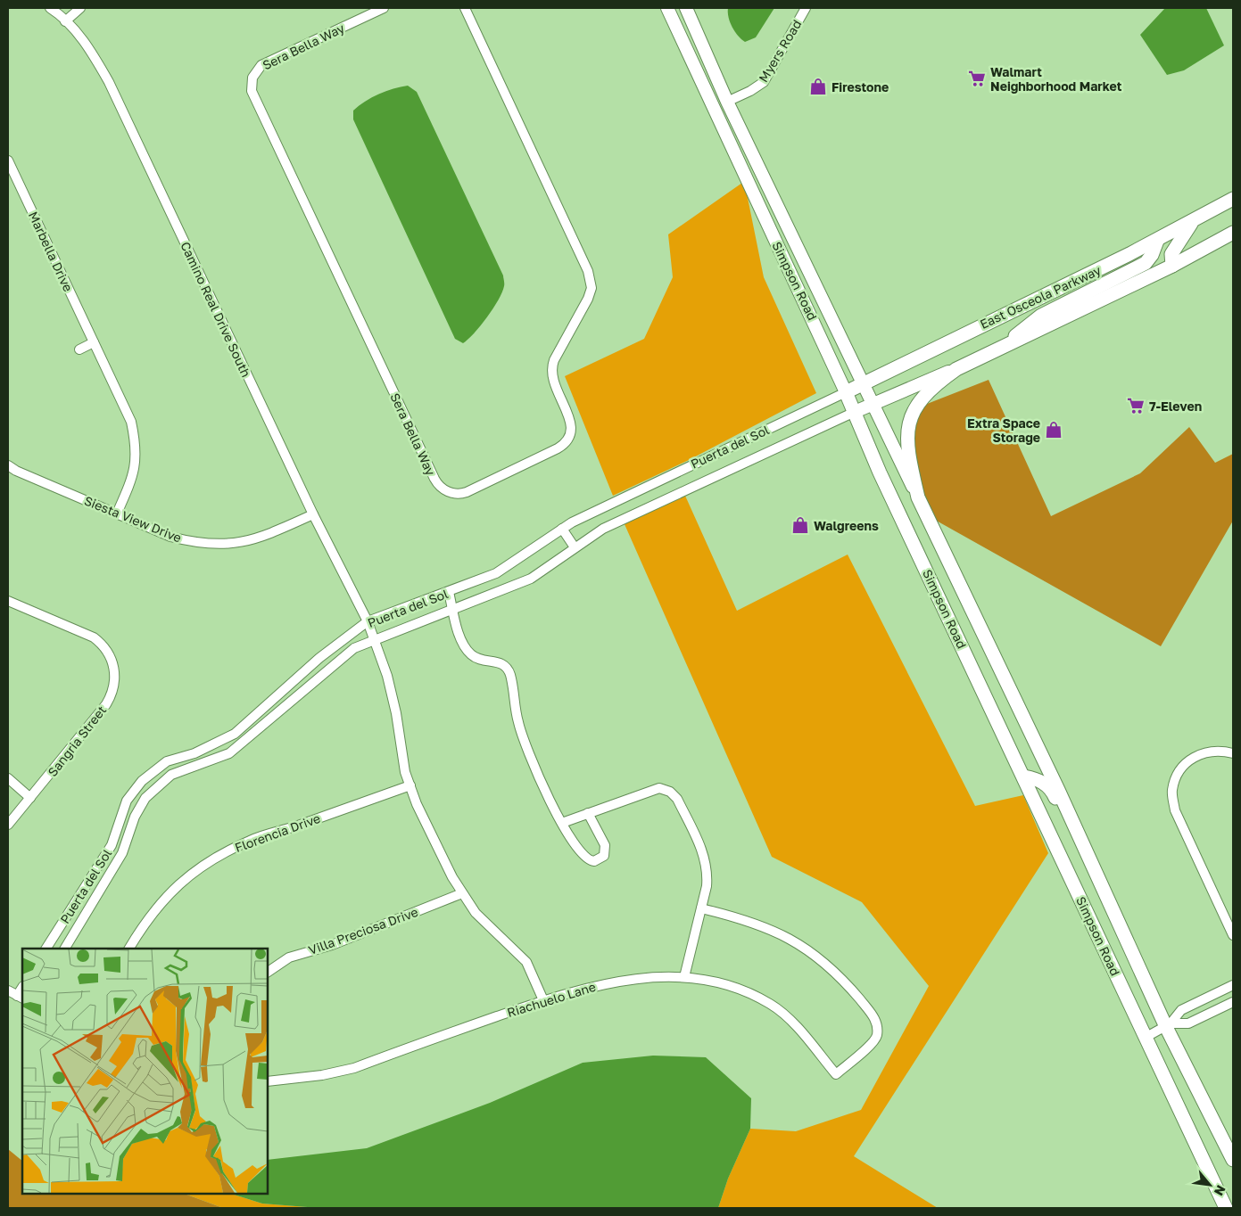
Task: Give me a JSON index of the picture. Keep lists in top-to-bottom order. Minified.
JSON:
{"streets":{"main road":["Simpson Road","East Osceola Parkway"],"street":["Sera Bella Way","Myers Road","Marbella Drive","Camino Real Drive South","Puerta del Sol","Siesta View Drive","Sangria Street","Florencia Drive","Villa Preciosa Drive","Riachuelo Lane"]},"crossings":[["Myers Road","Simpson Road"],["Marbella Drive","Siesta View Drive"],["Simpson Road","East Osceola Parkway"],["Simpson Road","Puerta del Sol"],["East Osceola Parkway","Puerta del Sol"],["Camino Real Drive South","Puerta del Sol"],["Camino Real Drive South","Siesta View Drive"],["Camino Real Drive South","Florencia Drive"],["Camino Real Drive South","Villa Preciosa Drive"],["Camino Real Drive South","Riachuelo Lane"]],"places":{"supermarket":["Walmart Neighborhood Market","7-Eleven"],"shop":["Firestone","Extra Space Storage","Walgreens"]},"north":"bottom right"}
